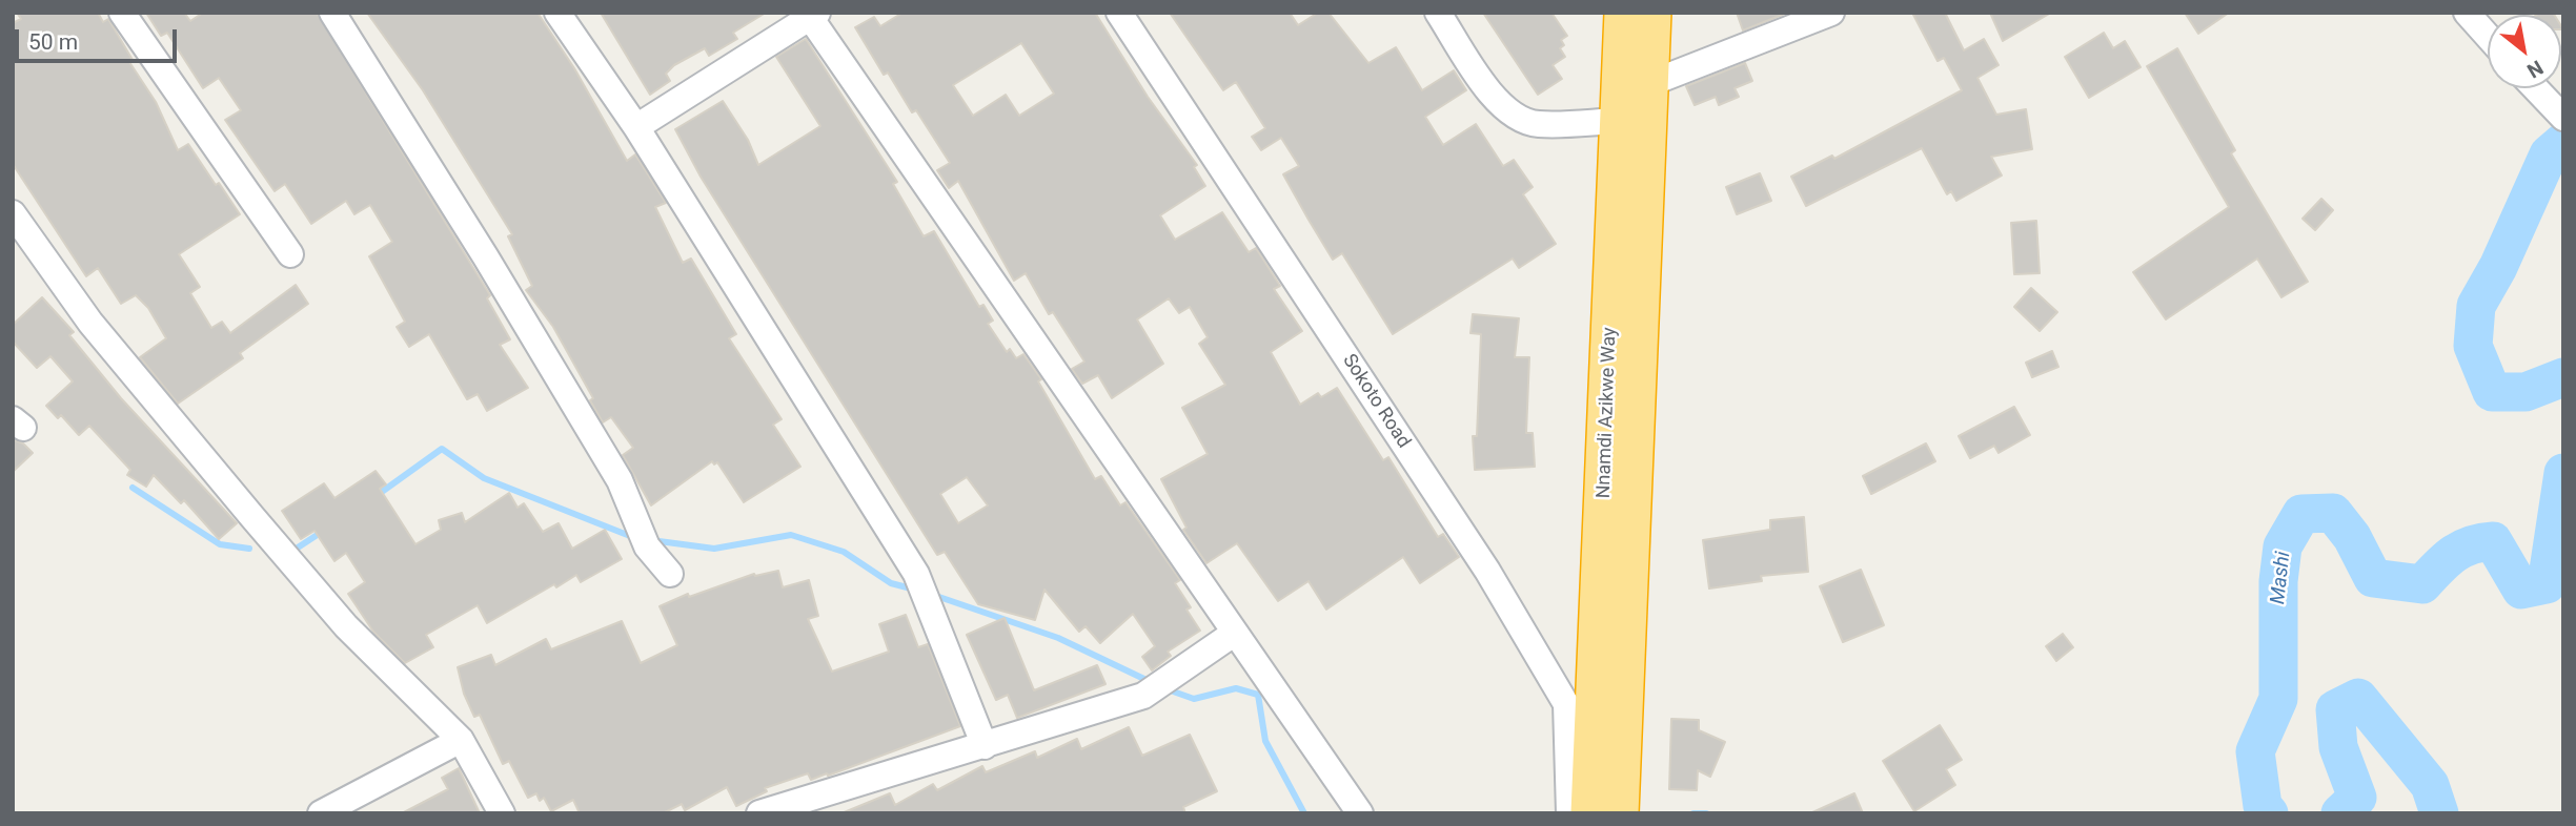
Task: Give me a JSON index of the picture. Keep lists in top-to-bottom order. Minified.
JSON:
{"streets":{"highway":["Nnamdi Azikwe Way"],"street":["Sokoto Road"]},"water":["Mashi"],"scale_bar":"50 m","north":"bottom right"}
